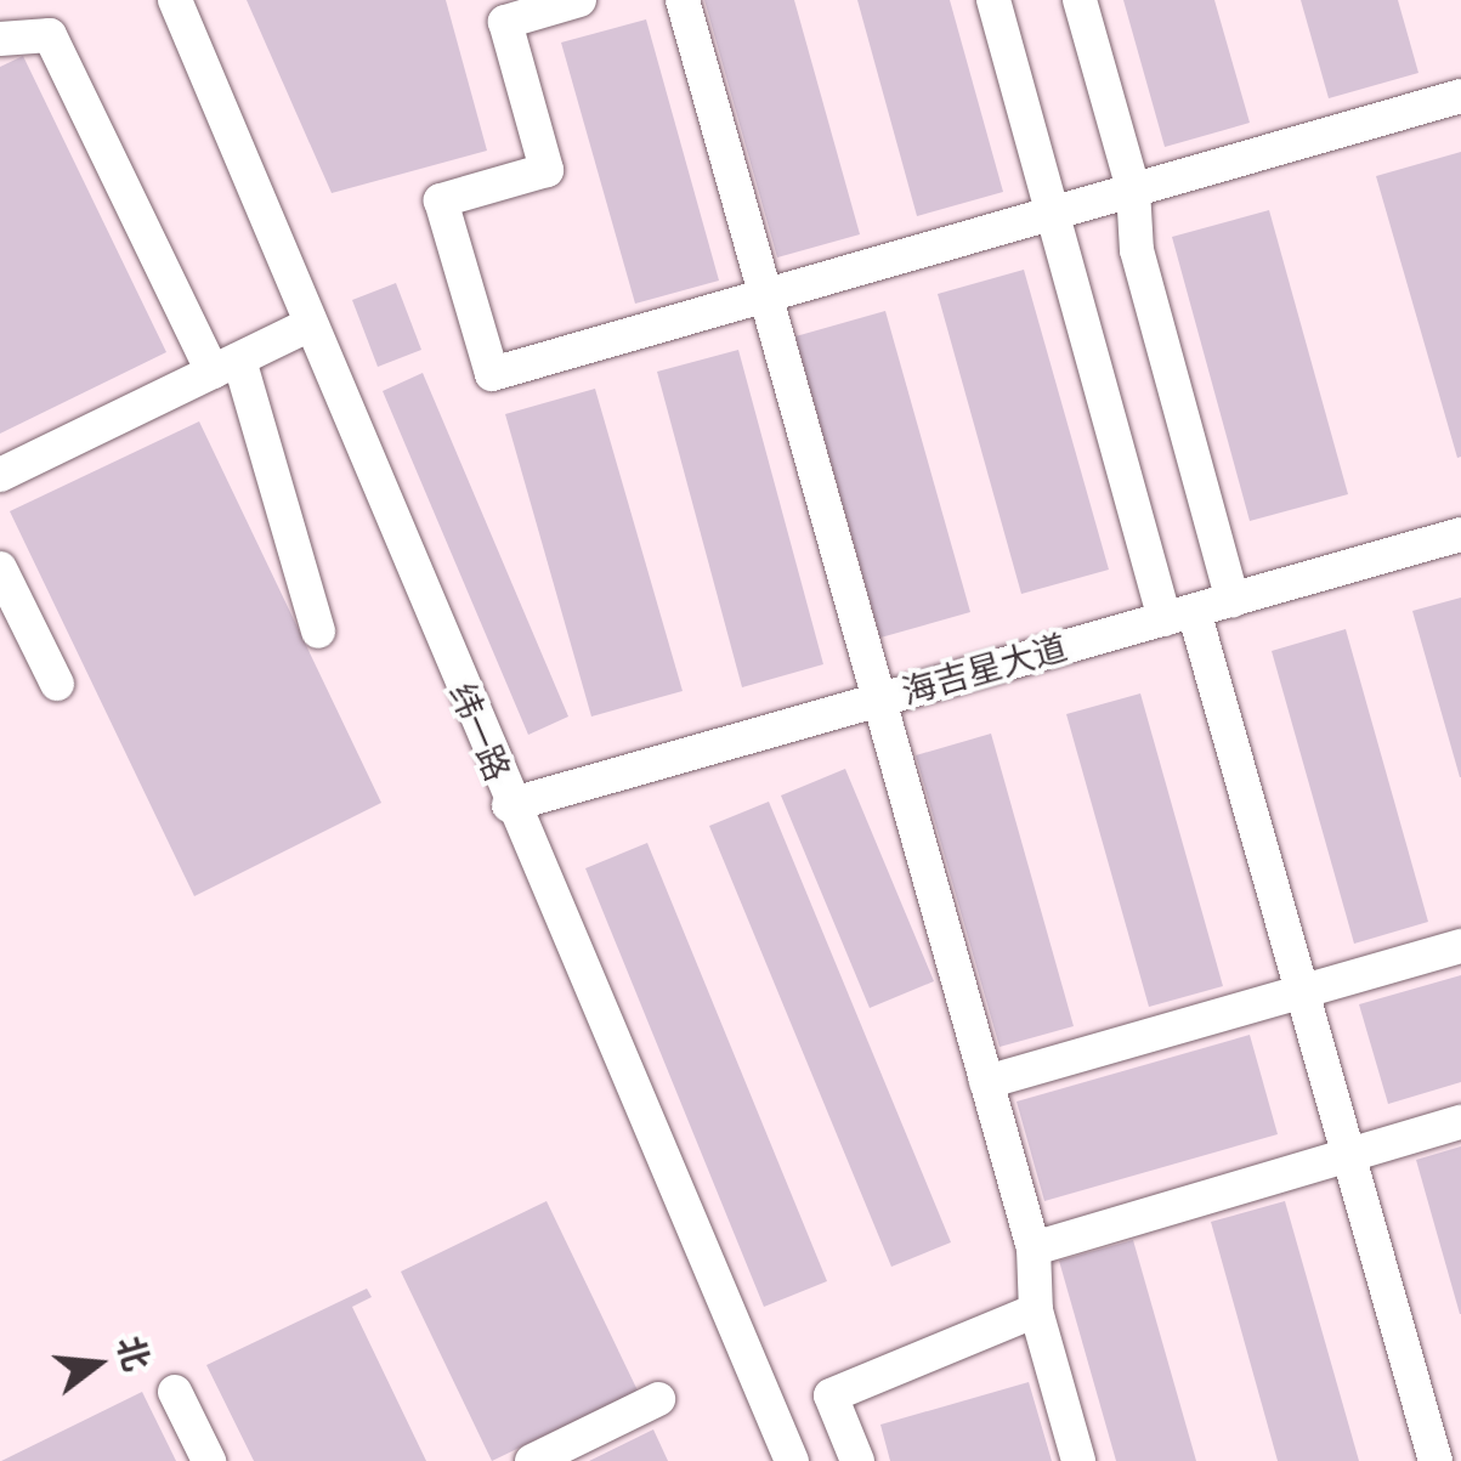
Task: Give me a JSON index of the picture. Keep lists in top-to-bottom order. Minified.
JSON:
{"streets":{"street":["海吉星大道","纬一路"]},"crossings":[["海吉星大道","纬一路"]],"north":"right"}
